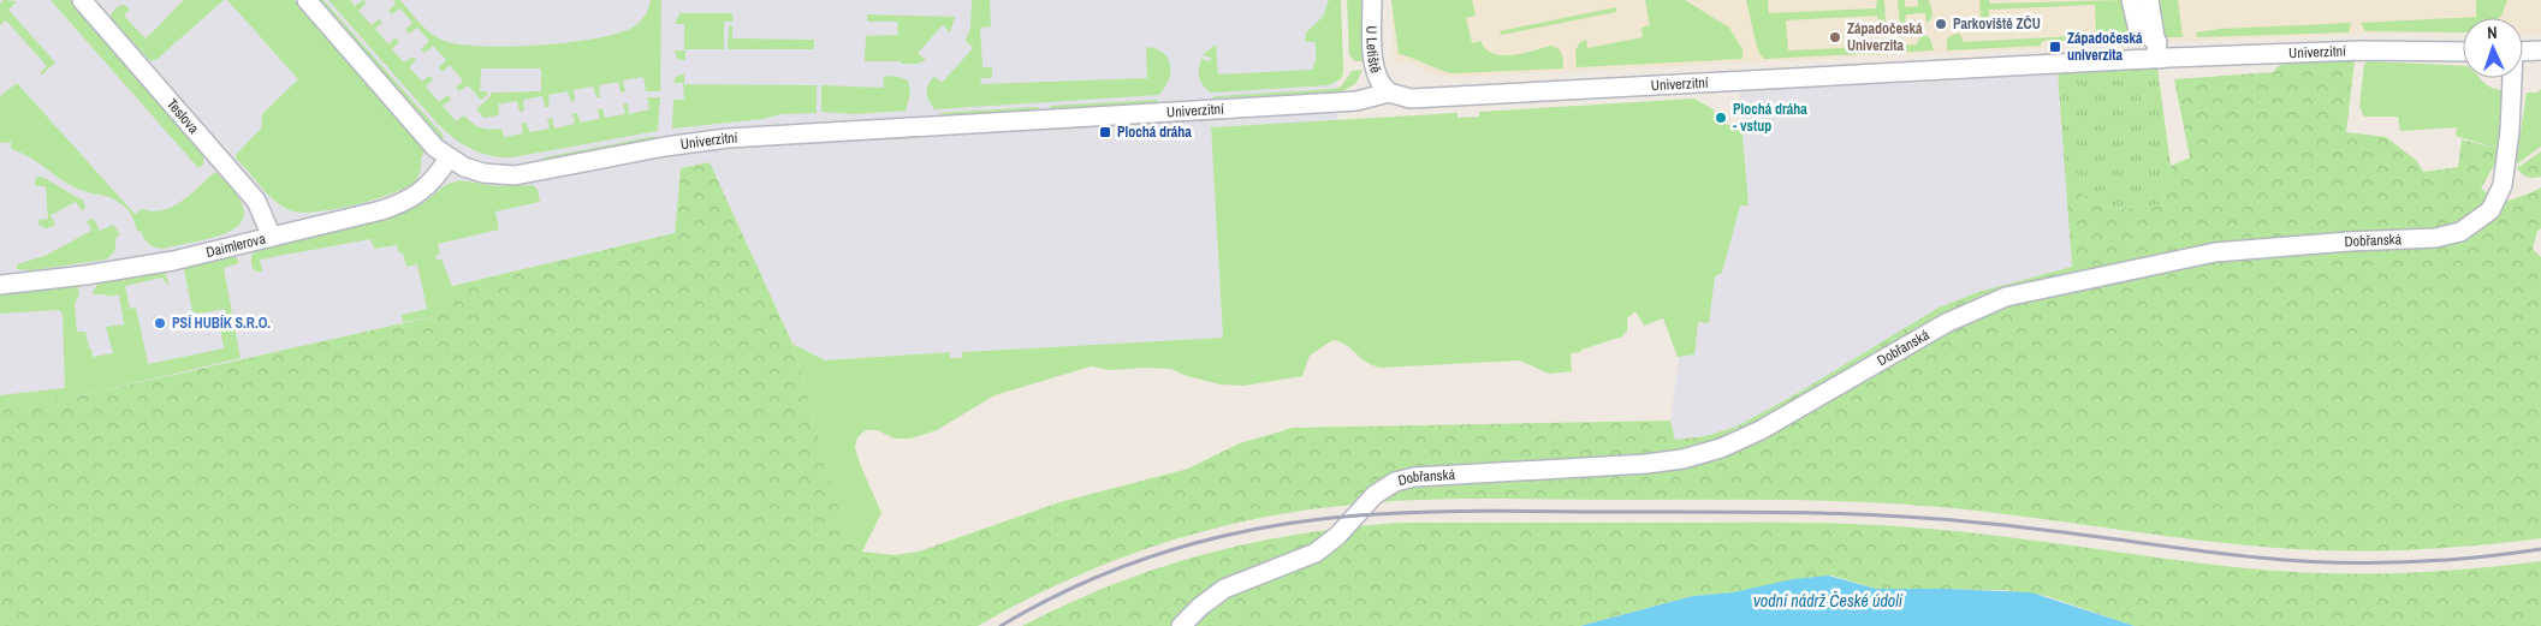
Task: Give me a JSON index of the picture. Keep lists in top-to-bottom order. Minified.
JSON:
{"streets":{"street":["U Letiště","Univerzitní","Teslova","Dobřanská","Daimlerova"]},"crossings":[["U Letiště","Univerzitní"],["Univerzitní","Daimlerova"],["Teslova","Daimlerova"]],"water":["vodní nádrž České údolí"],"places":{"other":["Parkoviště ZČU","Západočeská Univerzita","Plochá dráha - vstup","PSÍ HUBÍK S.R.O."],"transit":["Západočeská univerzita","Plochá dráha"]},"north":"top"}
